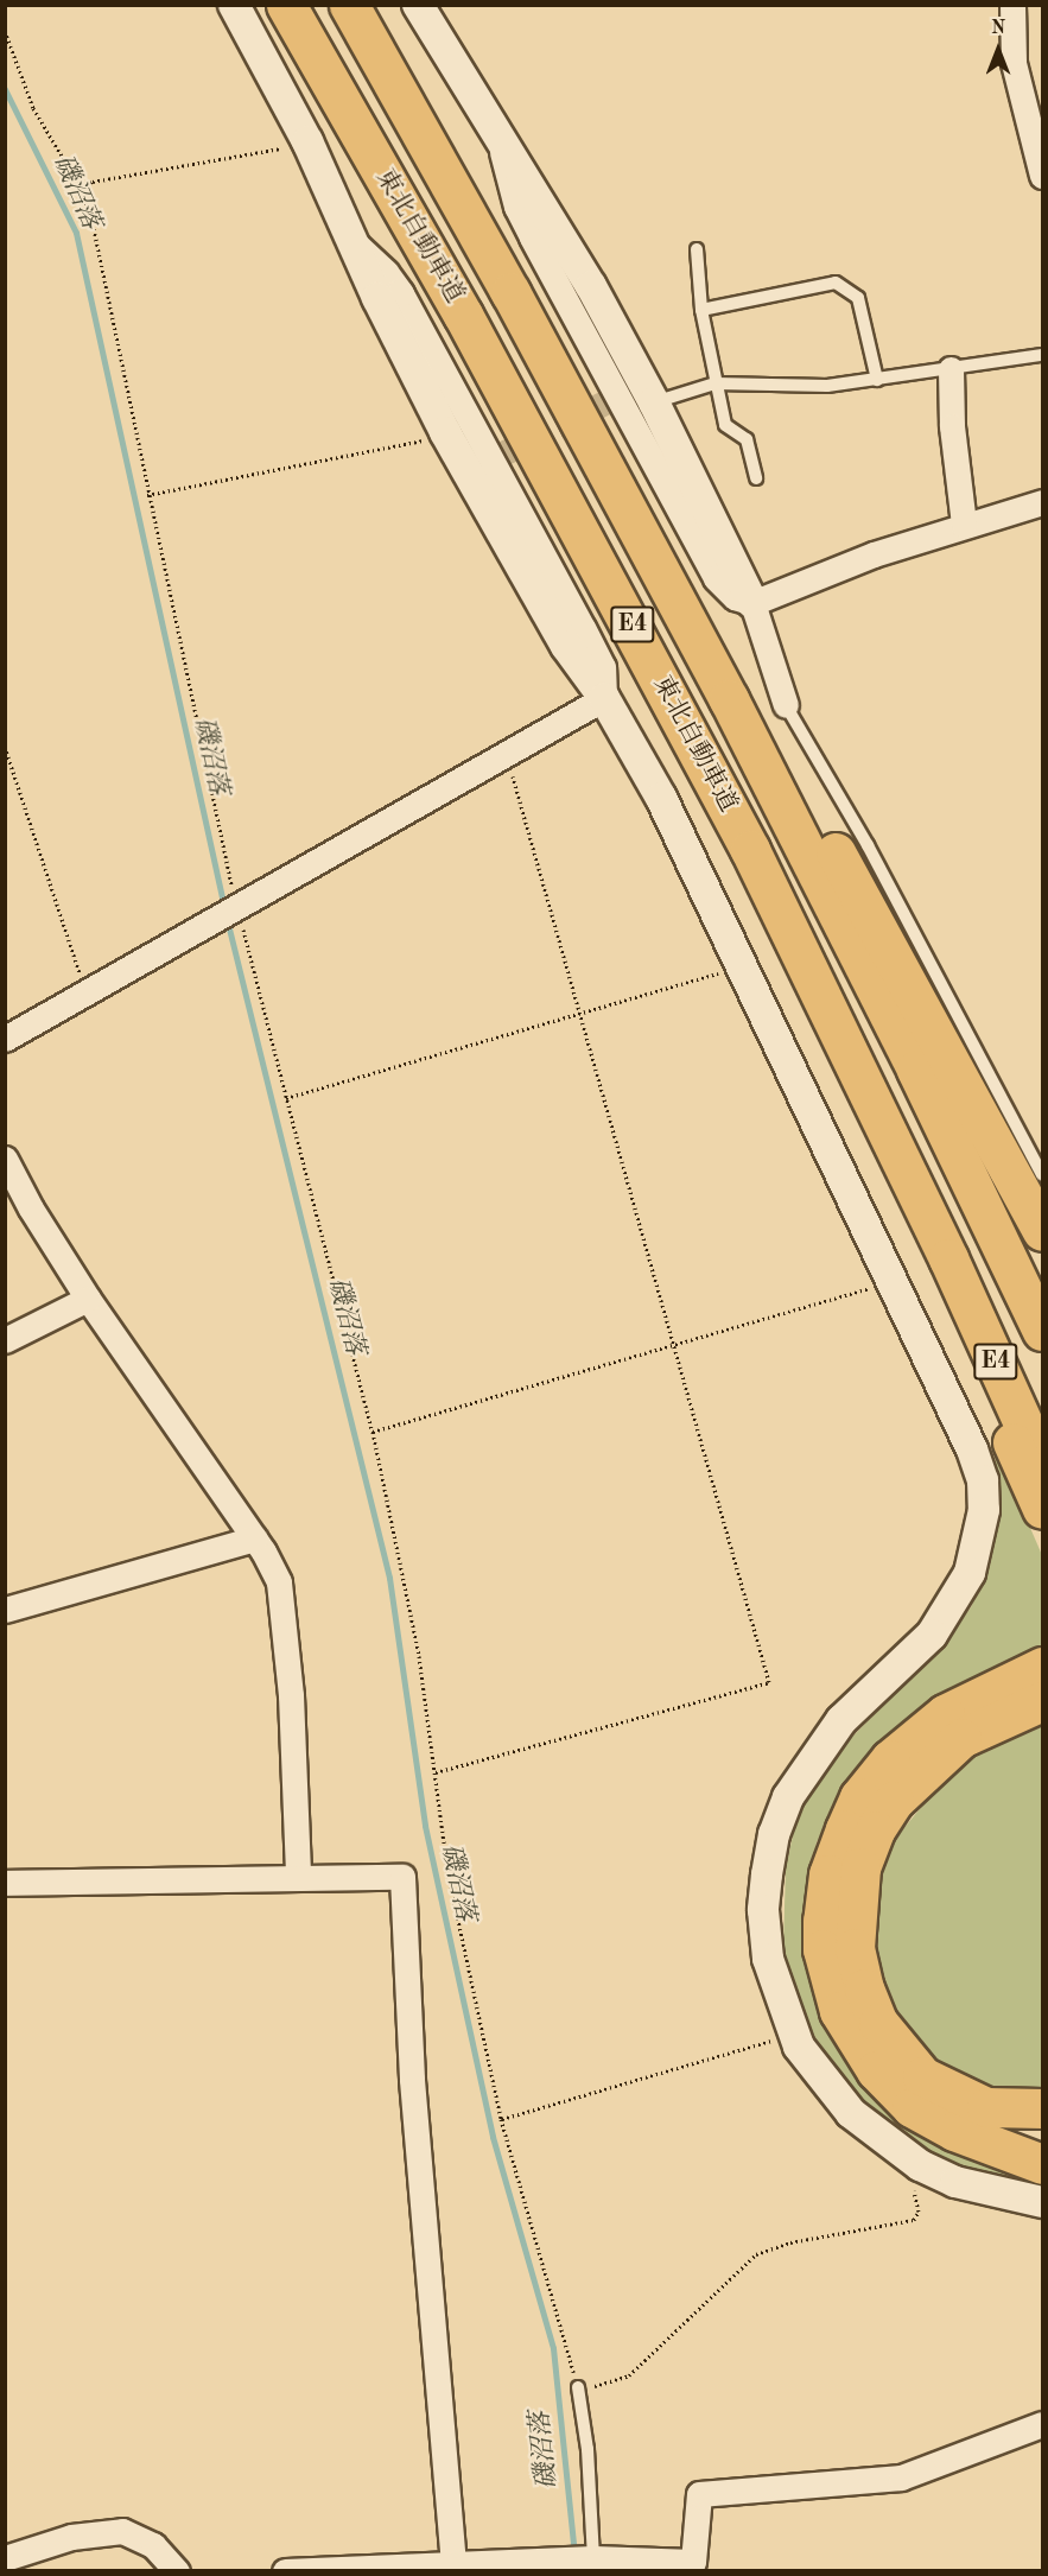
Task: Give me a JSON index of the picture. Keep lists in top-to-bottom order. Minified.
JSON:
{"streets":{"highway":["東北自動車道","E4"]},"water":["磯沼落"],"north":"top"}
